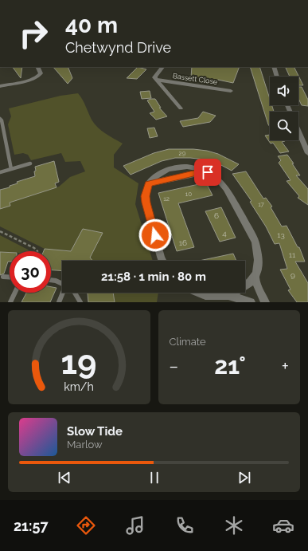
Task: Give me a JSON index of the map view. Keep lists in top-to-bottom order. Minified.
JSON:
{"streets":{"street":["Bassett Close"]},"house_numbers":["29","10","12","17","6","4","13","16","11","9"],"page":{"turn":["40 m","Chetwynd Drive"],"limit":"30","trip":"21:58 · 1 min · 80 m","tile":"Climate","heat":["−","21°","+"],"song":["Slow Tide","Marlow"],"tabs":"21:57","gauge":["19","km/h"]}}
